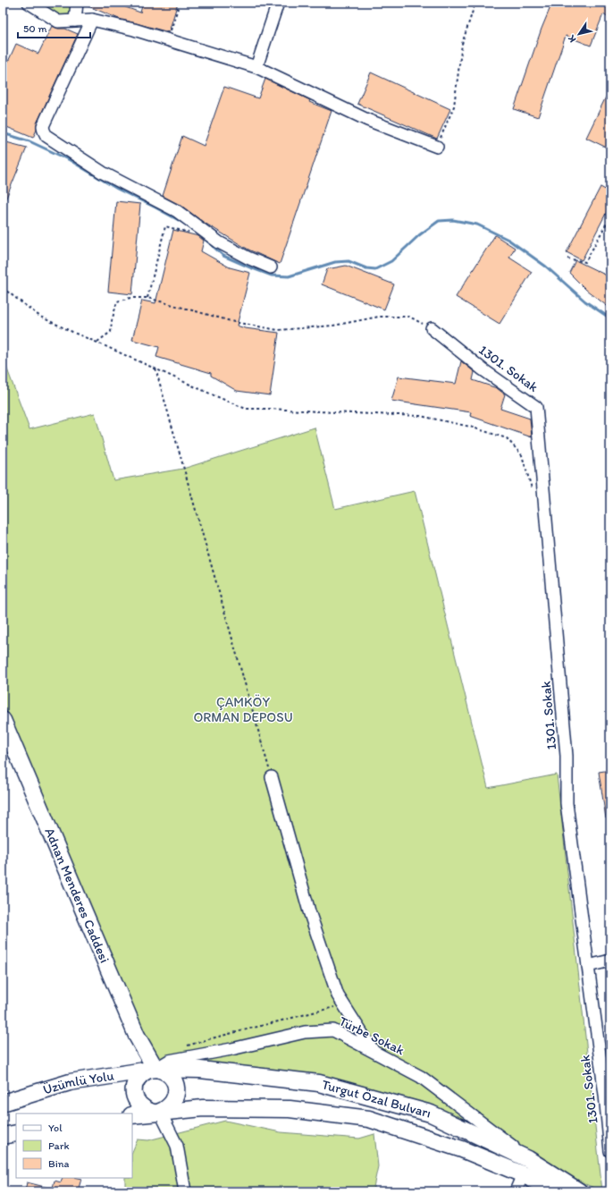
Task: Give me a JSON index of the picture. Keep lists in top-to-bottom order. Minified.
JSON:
{"streets":{"main road":["Adnan Menderes Caddesi","Üzümlü Yolu","Turgut Özal Bulvarı"],"street":["1301. Sokak","Türbe Sokak"]},"crossings":[["Adnan Menderes Caddesi","Türbe Sokak"],["Adnan Menderes Caddesi","Üzümlü Yolu"],["Adnan Menderes Caddesi","Turgut Özal Bulvarı"],["Türbe Sokak","Üzümlü Yolu"],["Türbe Sokak","Turgut Özal Bulvarı"],["Üzümlü Yolu","Turgut Özal Bulvarı"]],"parks":["ÇAMKÖY ORMAN DEPOSU"],"legend":["Yol","Park","Bina"],"scale_bar":"50 m","north":"bottom left"}
